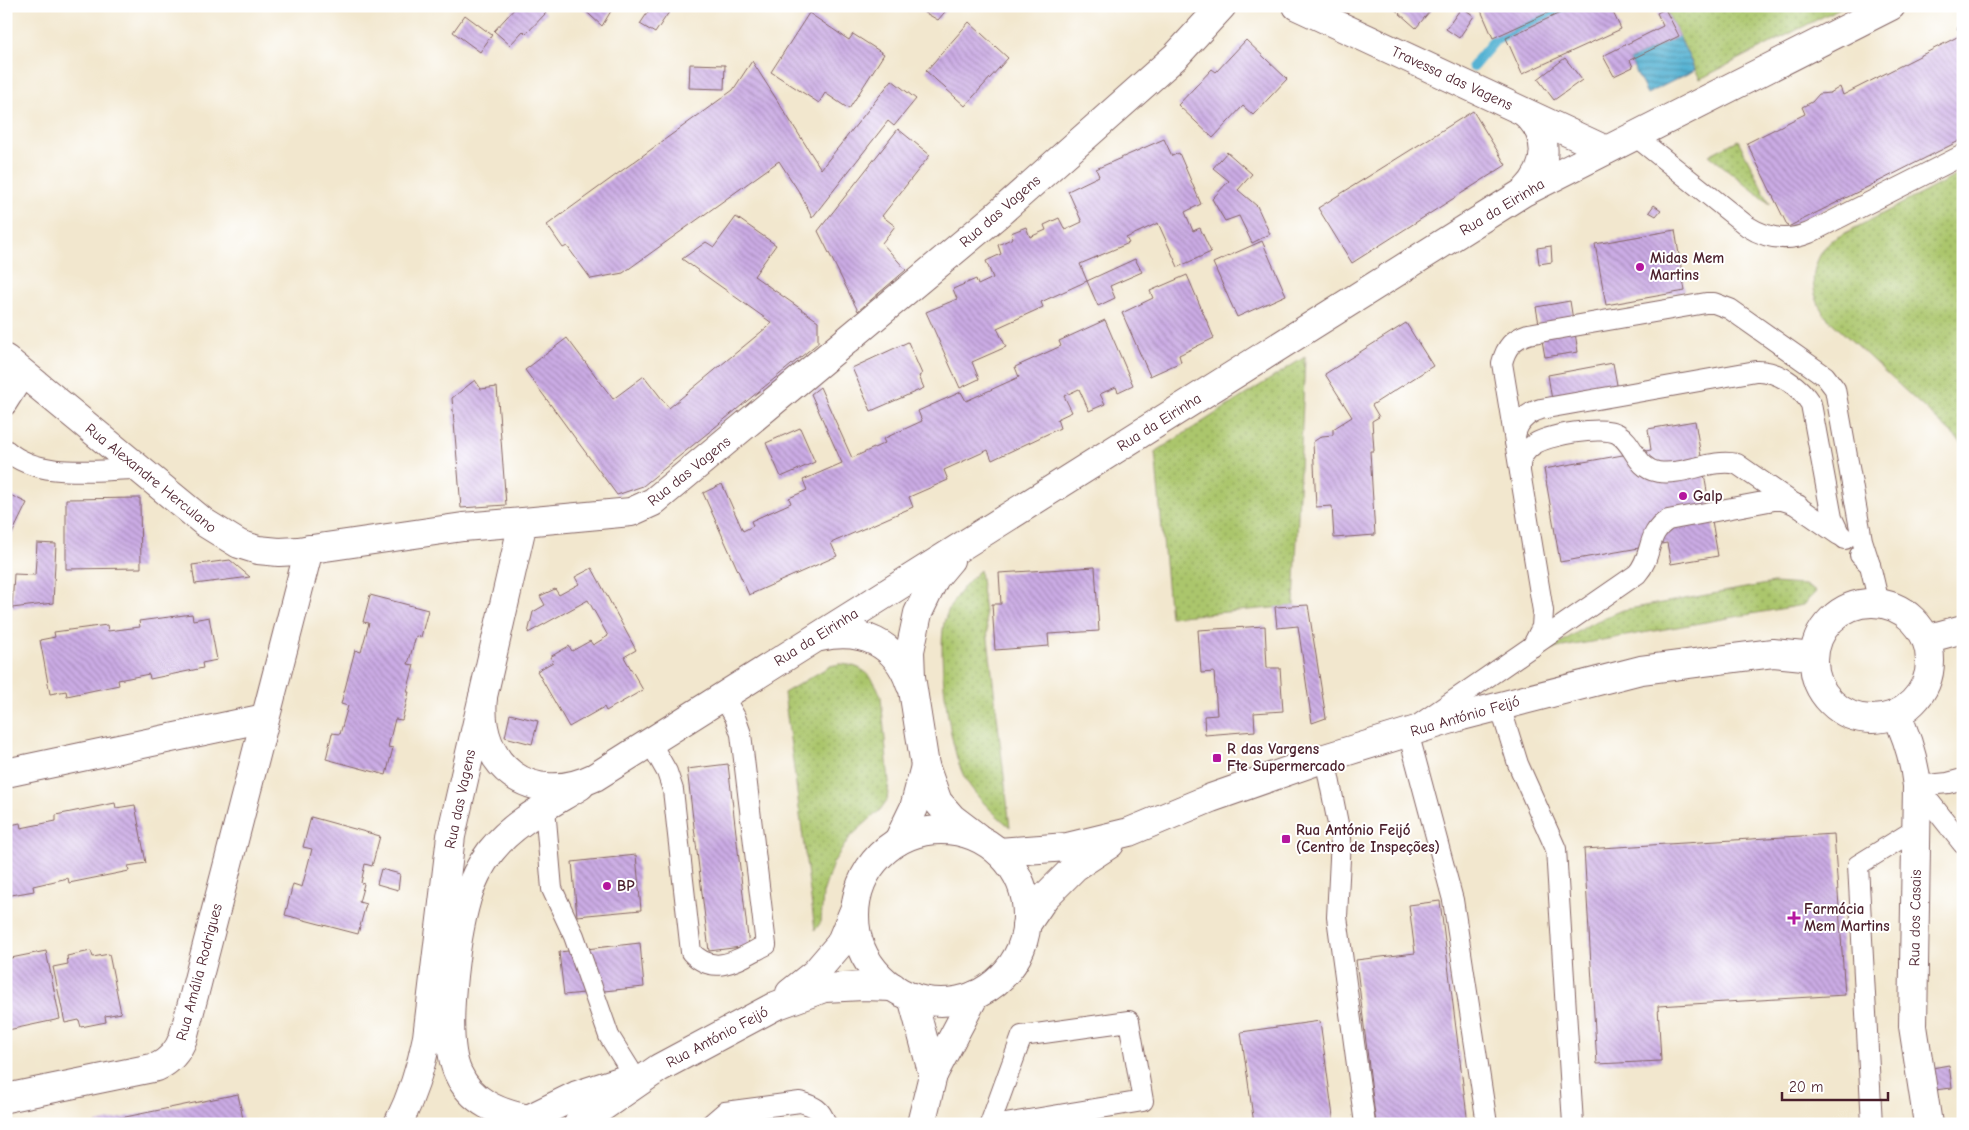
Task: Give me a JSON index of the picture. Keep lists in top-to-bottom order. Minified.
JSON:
{"streets":{"street":["Travessa das Vagens","Rua da Eirinha","Rua das Vagens","Rua Alexandre Herculano","Rua António Feijó","Rua dos Casais","Rua Amália Rodrigues"]},"crossings":[["Travessa das Vagens","Rua da Eirinha"],["Rua da Eirinha","Rua das Vagens"],["Rua das Vagens","Rua Alexandre Herculano"],["Rua Alexandre Herculano","Rua Amália Rodrigues"],["Rua António Feijó","Rua dos Casais"]],"places":{"other":["Midas Mem Martins","Galp","BP"],"transit":["R das Vargens Fte Supermercado","Rua António Feijó (Centro de Inspeções)"],"health":["Farmácia Mem Martins"]},"scale_bar":"20 m"}
